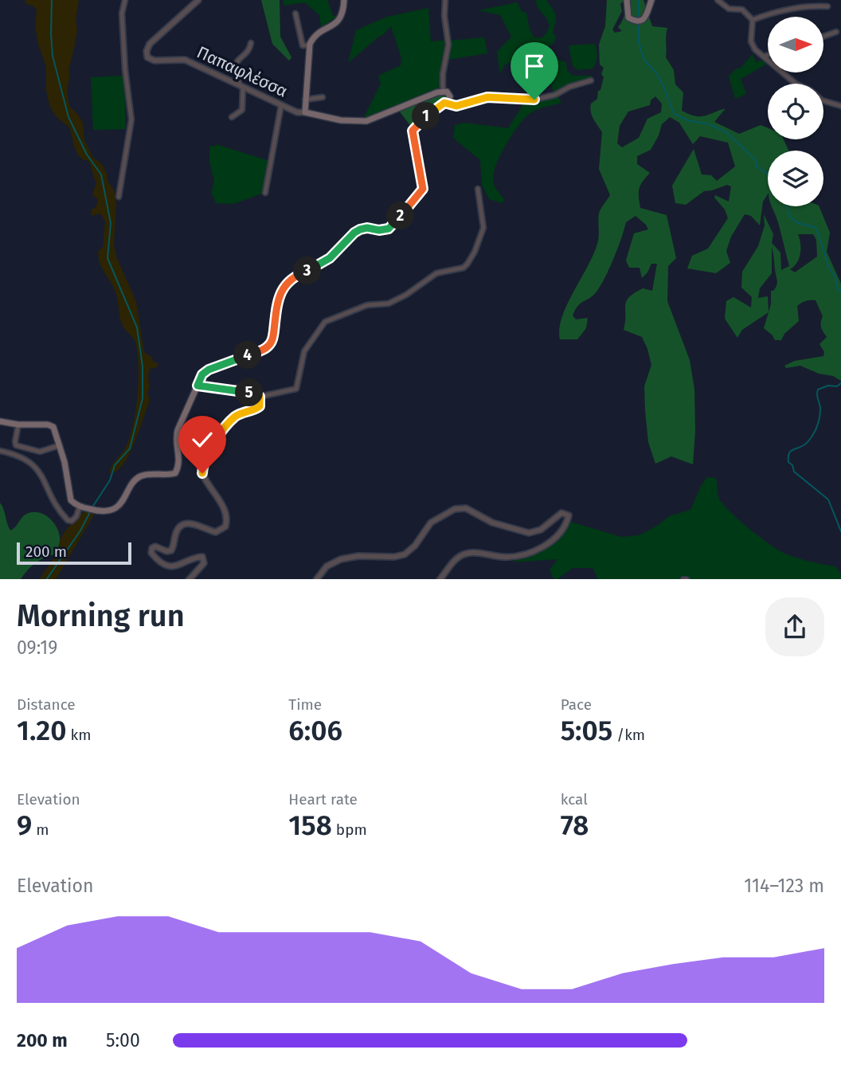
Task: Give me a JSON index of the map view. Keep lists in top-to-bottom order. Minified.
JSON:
{"streets":{"street":["Παπαφλέσσα"]},"scale_bar":"200 m","north":"right","page":{"pins":["1","2","3","4","5"],"scale":"200 m","heading":["Morning run","09:19"],"stats":[["Distance","1.20 km"],["Time","6:06"],["Pace","5:05 /km"],["Elevation","9 m"],["Heart rate","158 bpm"],["kcal","78"]],"chart":["Elevation","114–123 m"],"list":[{"name":"200 m","note":"5:00"}]}}
